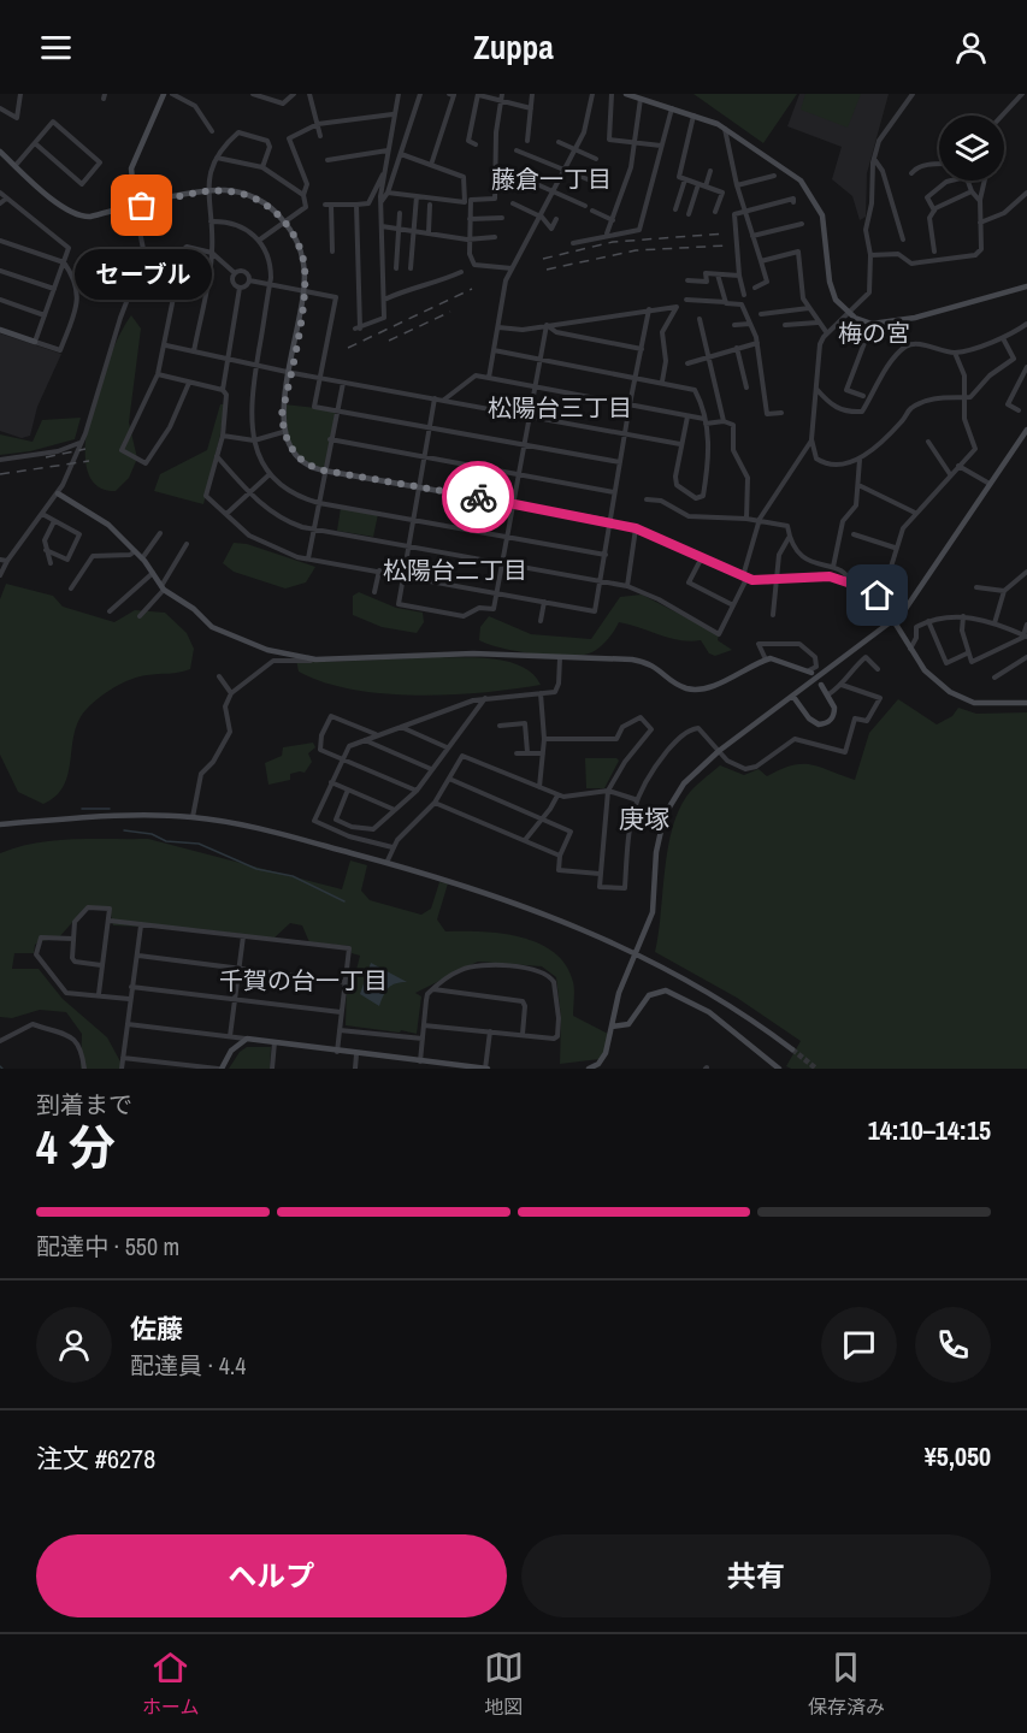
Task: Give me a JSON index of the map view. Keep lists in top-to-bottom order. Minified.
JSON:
{"districts":["藤倉一丁目","梅の宮","松陽台三丁目","松陽台二丁目","庚塚","千賀の台一丁目"],"places":["セーブル"],"page":{"header":"Zuppa","bubble":"セーブル","heading":["4 分","到着まで","14:10–14:15"],"panel":["佐藤","配達員 · 4.4","注文 #6278","¥5,050"],"bar":"配達中 · 550 m","buttons":["ヘルプ","共有"],"tabs":["ホーム","地図","保存済み"]}}
